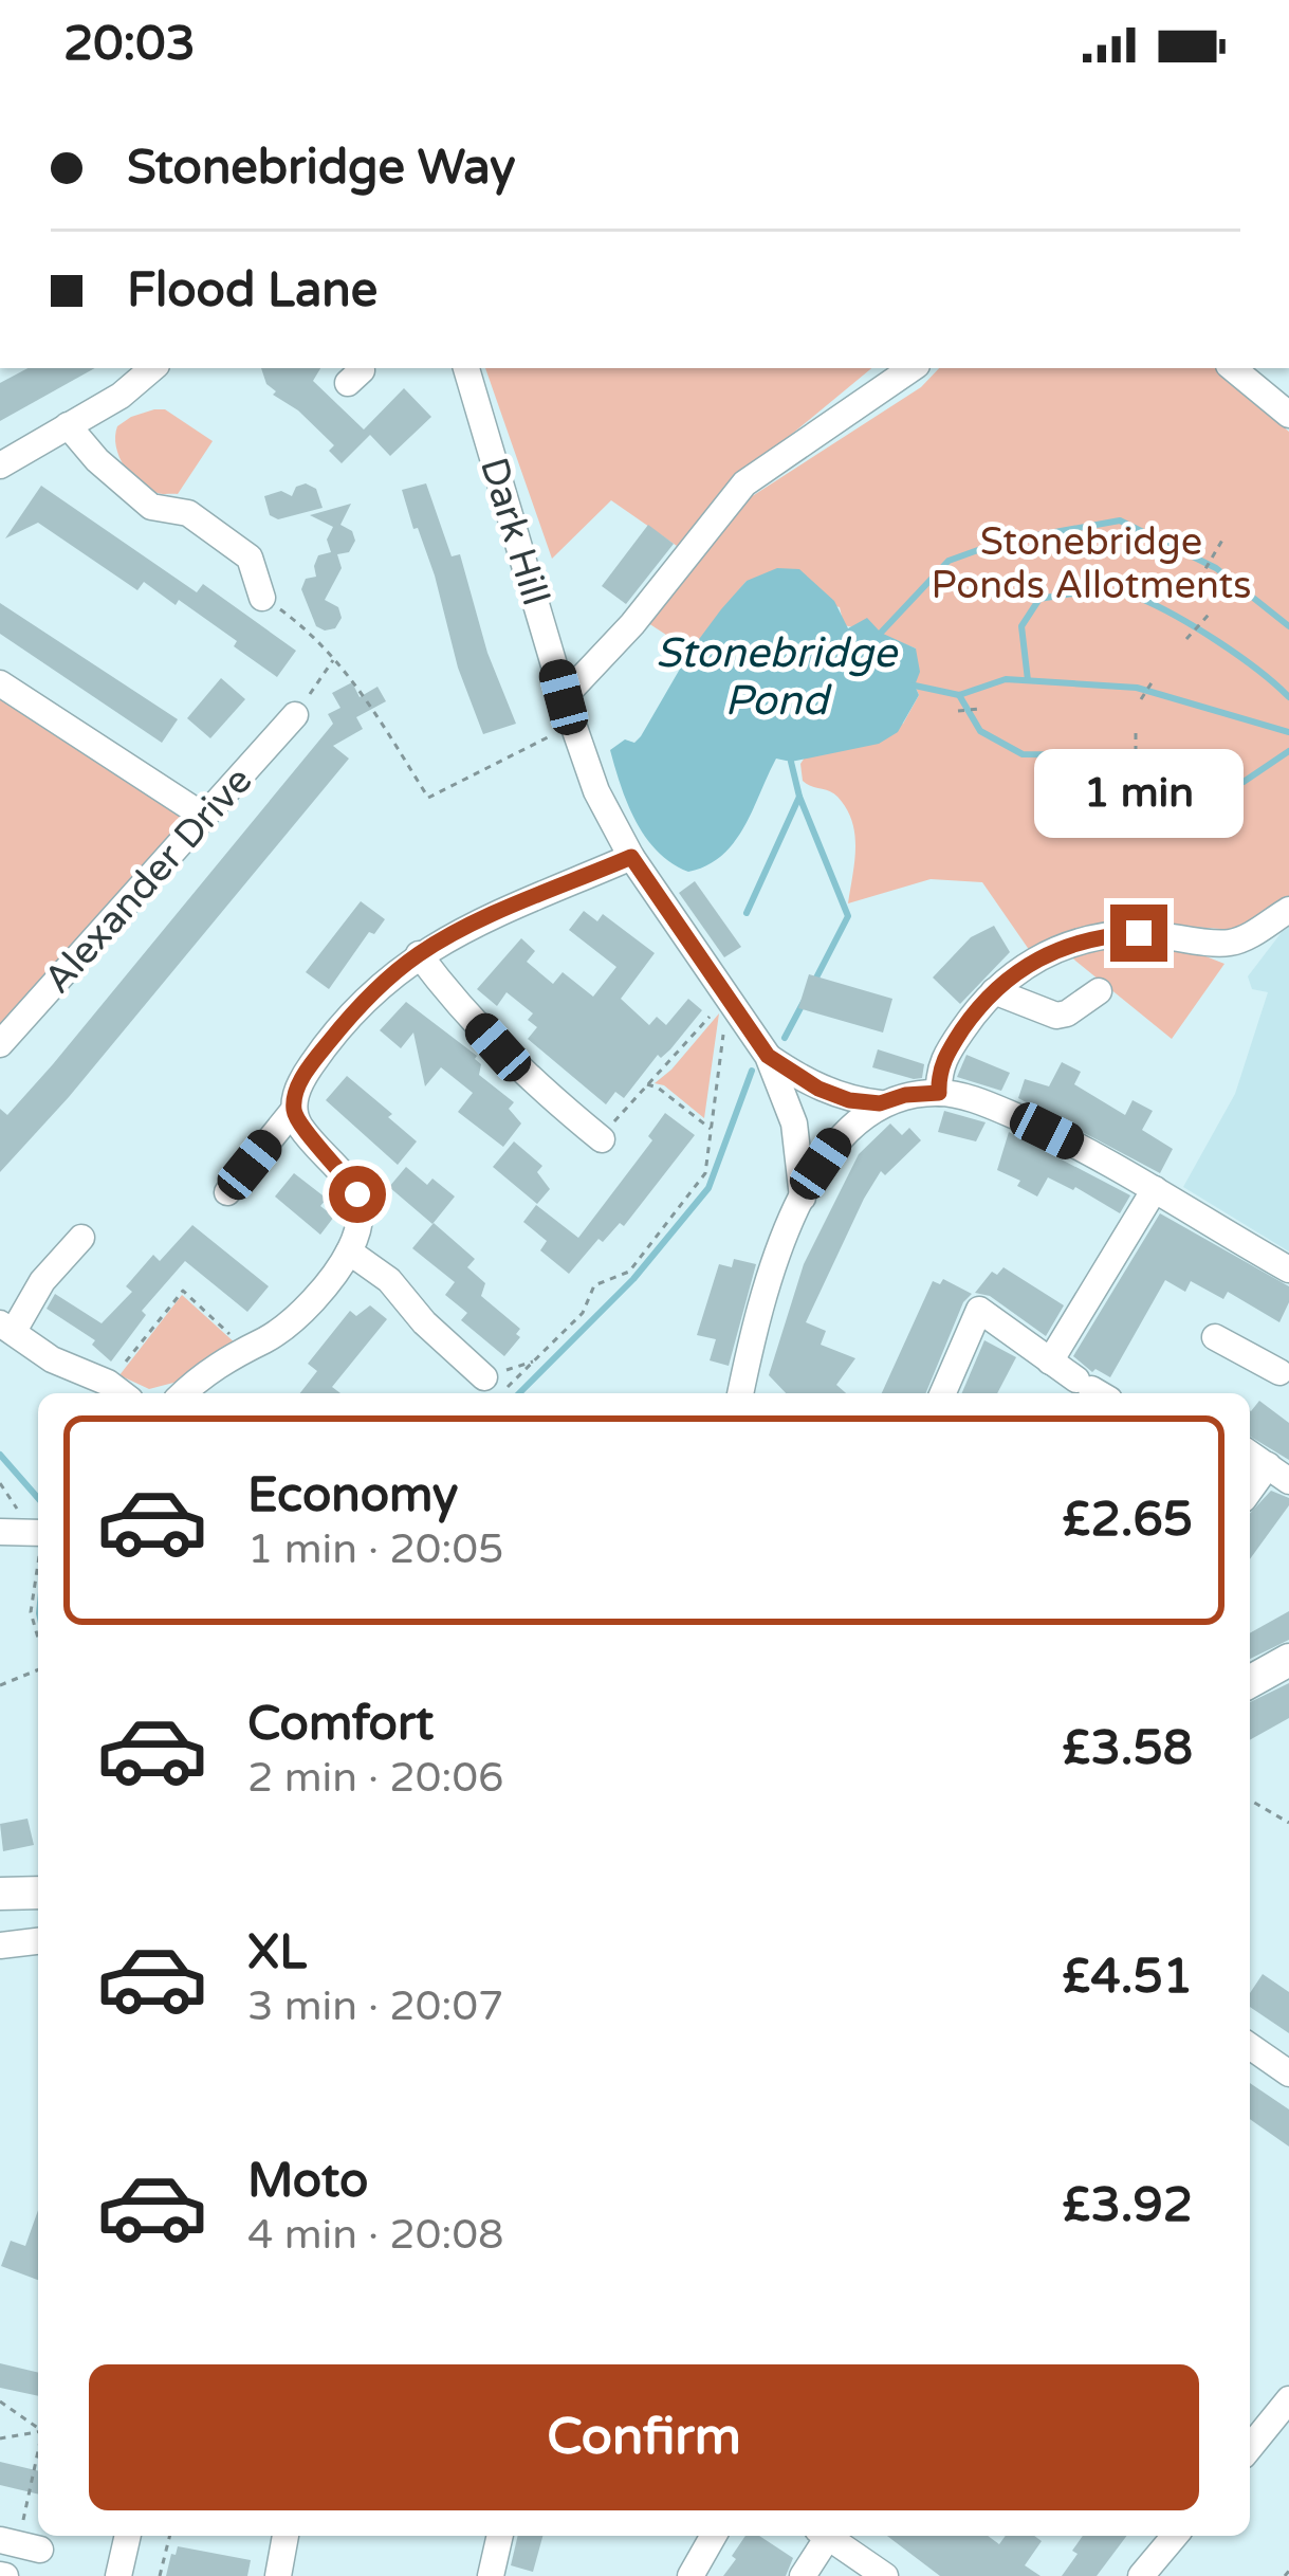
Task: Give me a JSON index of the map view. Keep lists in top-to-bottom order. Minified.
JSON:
{"streets":{"street":["Dark Hill","Alexander Drive"]},"water":["Stonebridge Pond"],"parks":["Stonebridge Ponds Allotments"],"page":{"status":"20:03","banner":["Stonebridge Way","Flood Lane"],"bubble":"1 min","list":[{"name":"Economy","note":"1 min · 20:05","value":"£2.65"},{"name":"Comfort","note":"2 min · 20:06","value":"£3.58"},{"name":"XL","note":"3 min · 20:07","value":"£4.51"},{"name":"Moto","note":"4 min · 20:08","value":"£3.92"}],"buttons":"Confirm"}}
